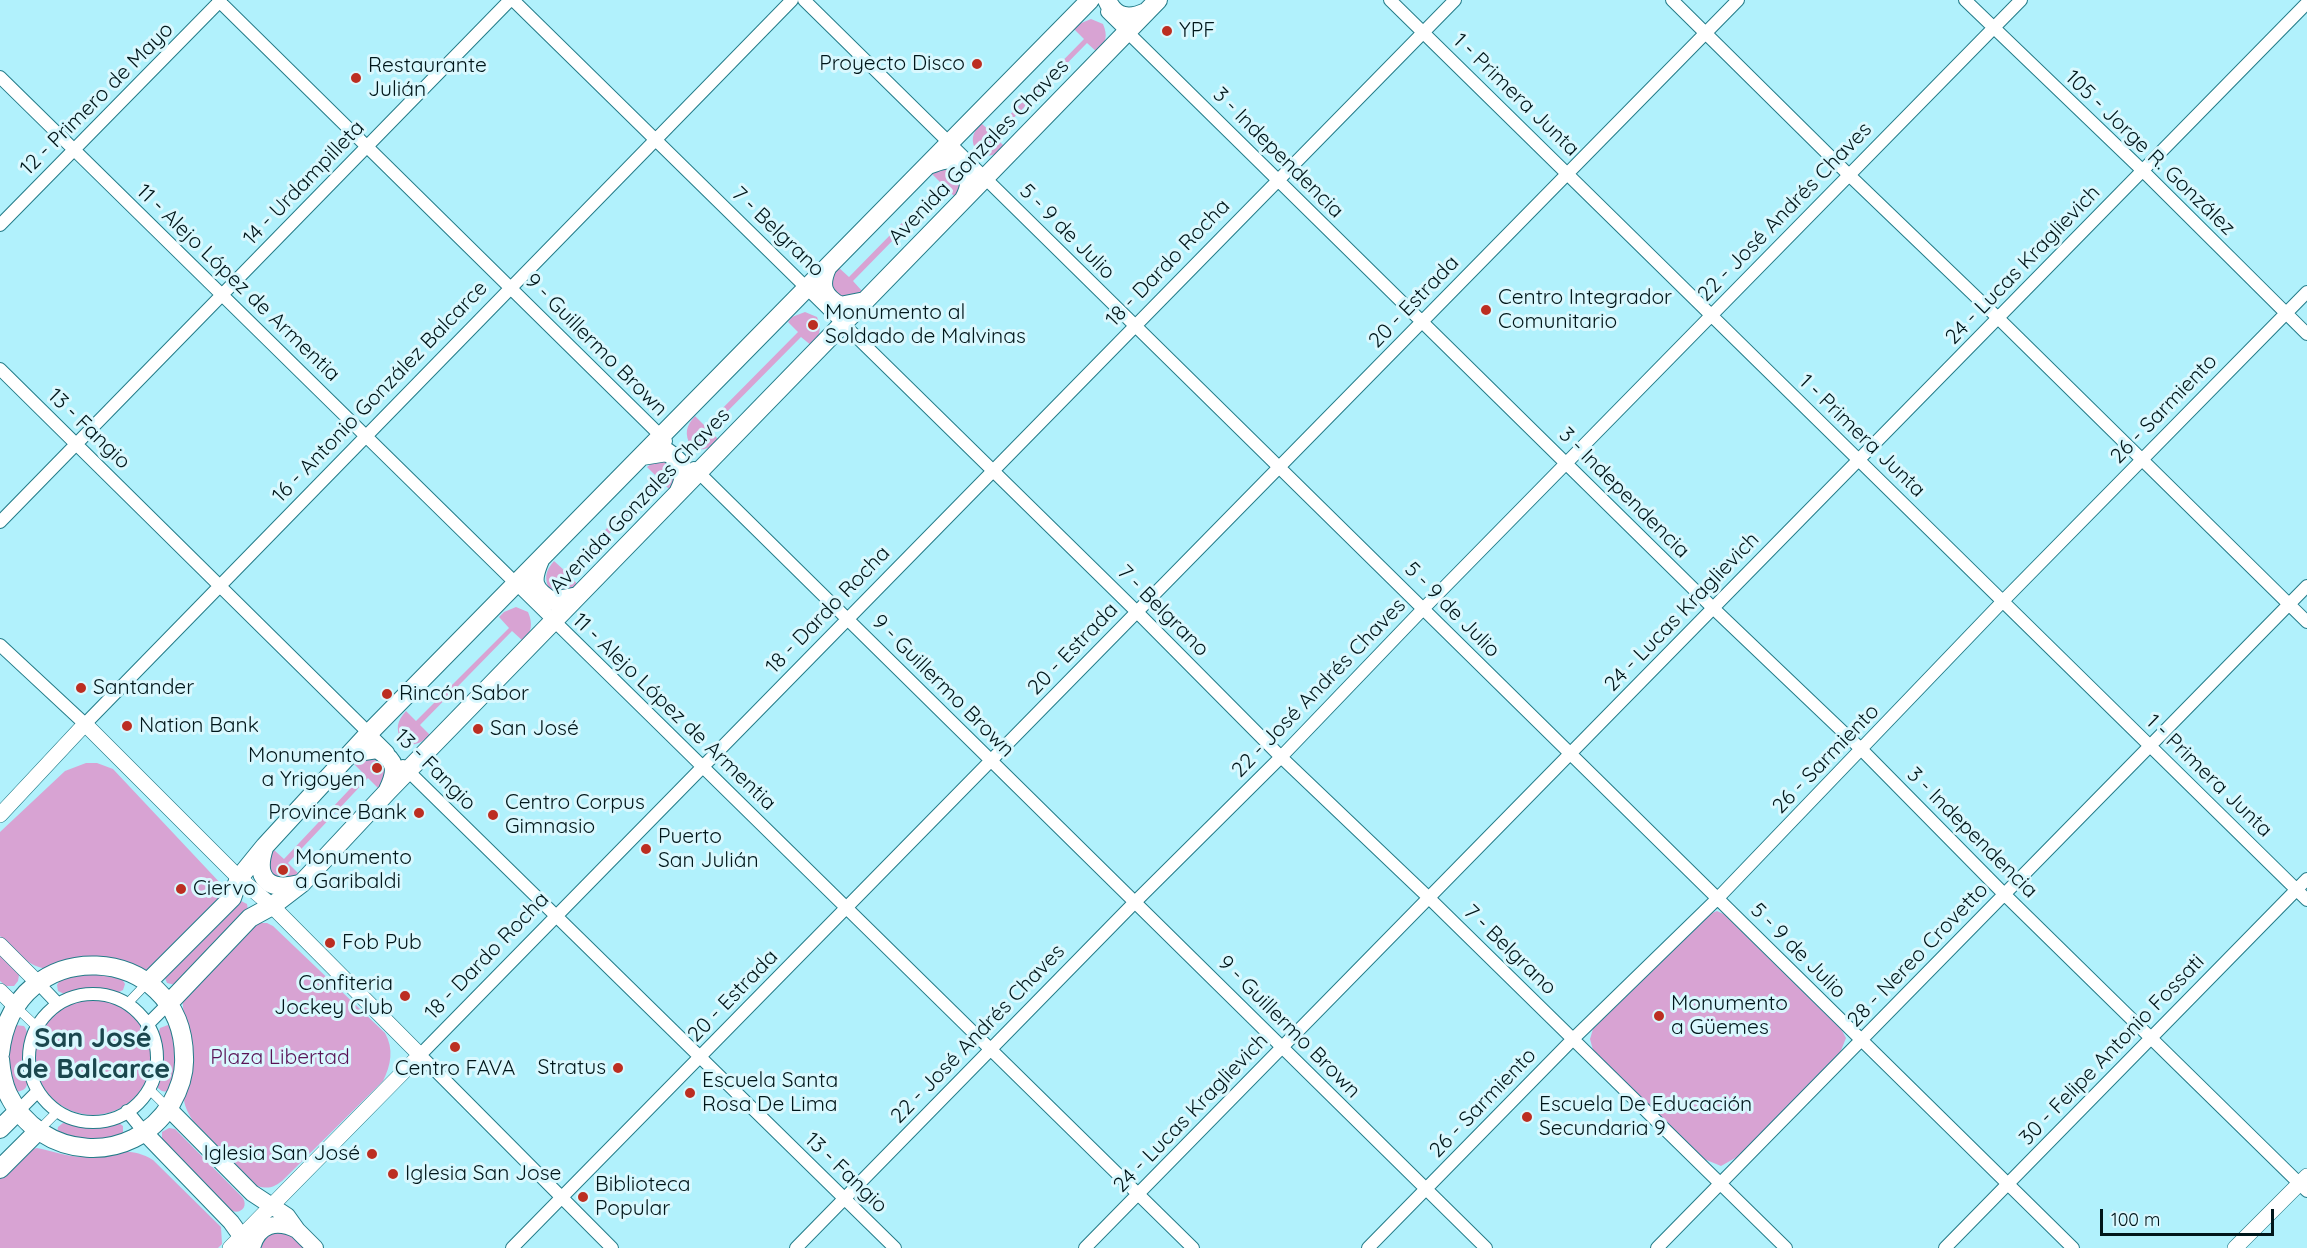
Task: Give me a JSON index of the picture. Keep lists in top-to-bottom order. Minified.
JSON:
{"streets":{"main road":["Avenida Gonzales Chaves"],"street":["1 - Primera Junta","12 - Primero de Mayo","3 - Independencia","105 - Jorge R. González","14 - Urdampilleta","22 - José Andrés Chaves","7 - Belgrano","5 - 9 de Julio","18 - Dardo Rocha","24 - Lucas Kraglievich","11 - Alejo López de Armentia","20 - Estrada","9 - Guillermo Brown","16 - Antonio González Balcarce","26 - Sarmiento","13 - Fangio","28 - Nereo Crovetto","30 - Felipe Antonio Fossati"]},"crossings":[["1 - Primera Junta","22 - José Andrés Chaves"],["1 - Primera Junta","18 - Dardo Rocha"],["1 - Primera Junta","24 - Lucas Kraglievich"],["1 - Primera Junta","20 - Estrada"],["1 - Primera Junta","26 - Sarmiento"],["1 - Primera Junta","28 - Nereo Crovetto"],["1 - Primera Junta","30 - Felipe Antonio Fossati"],["12 - Primero de Mayo","11 - Alejo López de Armentia"],["12 - Primero de Mayo","9 - Guillermo Brown"],["Avenida Gonzales Chaves","3 - Independencia"],["Avenida Gonzales Chaves","7 - Belgrano"],["Avenida Gonzales Chaves","5 - 9 de Julio"],["Avenida Gonzales Chaves","11 - Alejo López de Armentia"],["Avenida Gonzales Chaves","9 - Guillermo Brown"],["Avenida Gonzales Chaves","13 - Fangio"],["3 - Independencia","22 - José Andrés Chaves"],["3 - Independencia","18 - Dardo Rocha"],["3 - Independencia","24 - Lucas Kraglievich"],["3 - Independencia","20 - Estrada"],["3 - Independencia","26 - Sarmiento"],["3 - Independencia","28 - Nereo Crovetto"],["3 - Independencia","30 - Felipe Antonio Fossati"],["105 - Jorge R. González","22 - José Andrés Chaves"],["105 - Jorge R. González","24 - Lucas Kraglievich"],["105 - Jorge R. González","26 - Sarmiento"],["14 - Urdampilleta","7 - Belgrano"],["14 - Urdampilleta","11 - Alejo López de Armentia"],["14 - Urdampilleta","9 - Guillermo Brown"],["14 - Urdampilleta","13 - Fangio"],["22 - José Andrés Chaves","7 - Belgrano"],["22 - José Andrés Chaves","5 - 9 de Julio"],["22 - José Andrés Chaves","11 - Alejo López de Armentia"],["22 - José Andrés Chaves","9 - Guillermo Brown"],["22 - José Andrés Chaves","13 - Fangio"],["7 - Belgrano","18 - Dardo Rocha"],["7 - Belgrano","24 - Lucas Kraglievich"],["7 - Belgrano","20 - Estrada"],["7 - Belgrano","16 - Antonio González Balcarce"],["7 - Belgrano","26 - Sarmiento"],["7 - Belgrano","28 - Nereo Crovetto"],["5 - 9 de Julio","18 - Dardo Rocha"],["5 - 9 de Julio","24 - Lucas Kraglievich"],["5 - 9 de Julio","20 - Estrada"],["5 - 9 de Julio","26 - Sarmiento"],["5 - 9 de Julio","28 - Nereo Crovetto"],["5 - 9 de Julio","30 - Felipe Antonio Fossati"],["18 - Dardo Rocha","11 - Alejo López de Armentia"],["18 - Dardo Rocha","9 - Guillermo Brown"],["18 - Dardo Rocha","13 - Fangio"],["24 - Lucas Kraglievich","11 - Alejo López de Armentia"],["24 - Lucas Kraglievich","9 - Guillermo Brown"],["11 - Alejo López de Armentia","20 - Estrada"],["11 - Alejo López de Armentia","16 - Antonio González Balcarce"],["20 - Estrada","9 - Guillermo Brown"],["20 - Estrada","13 - Fangio"],["9 - Guillermo Brown","16 - Antonio González Balcarce"],["9 - Guillermo Brown","26 - Sarmiento"],["16 - Antonio González Balcarce","13 - Fangio"]],"districts":["San José de Balcarce"],"parks":["Plaza Libertad"],"places":["YPF","Proyecto Disco","Restaurante Julián","Centro Integrador Comunitario","Monumento al Soldado de Malvinas","Santander","Rincón Sabor","Nation Bank","San José","Monumento a Yrigoyen","Province Bank","Centro Corpus Gimnasio","Puerto San Julián","Monumento a Garibaldi","Ciervo","Fob Pub","Confiteria Jockey Club","Monumento a Güemes","Centro FAVA","Stratus","Escuela Santa Rosa De Lima","Escuela De Educación Secundaria 9","Iglesia San José","Iglesia San Jose","Biblioteca Popular"],"scale_bar":"100 m"}
